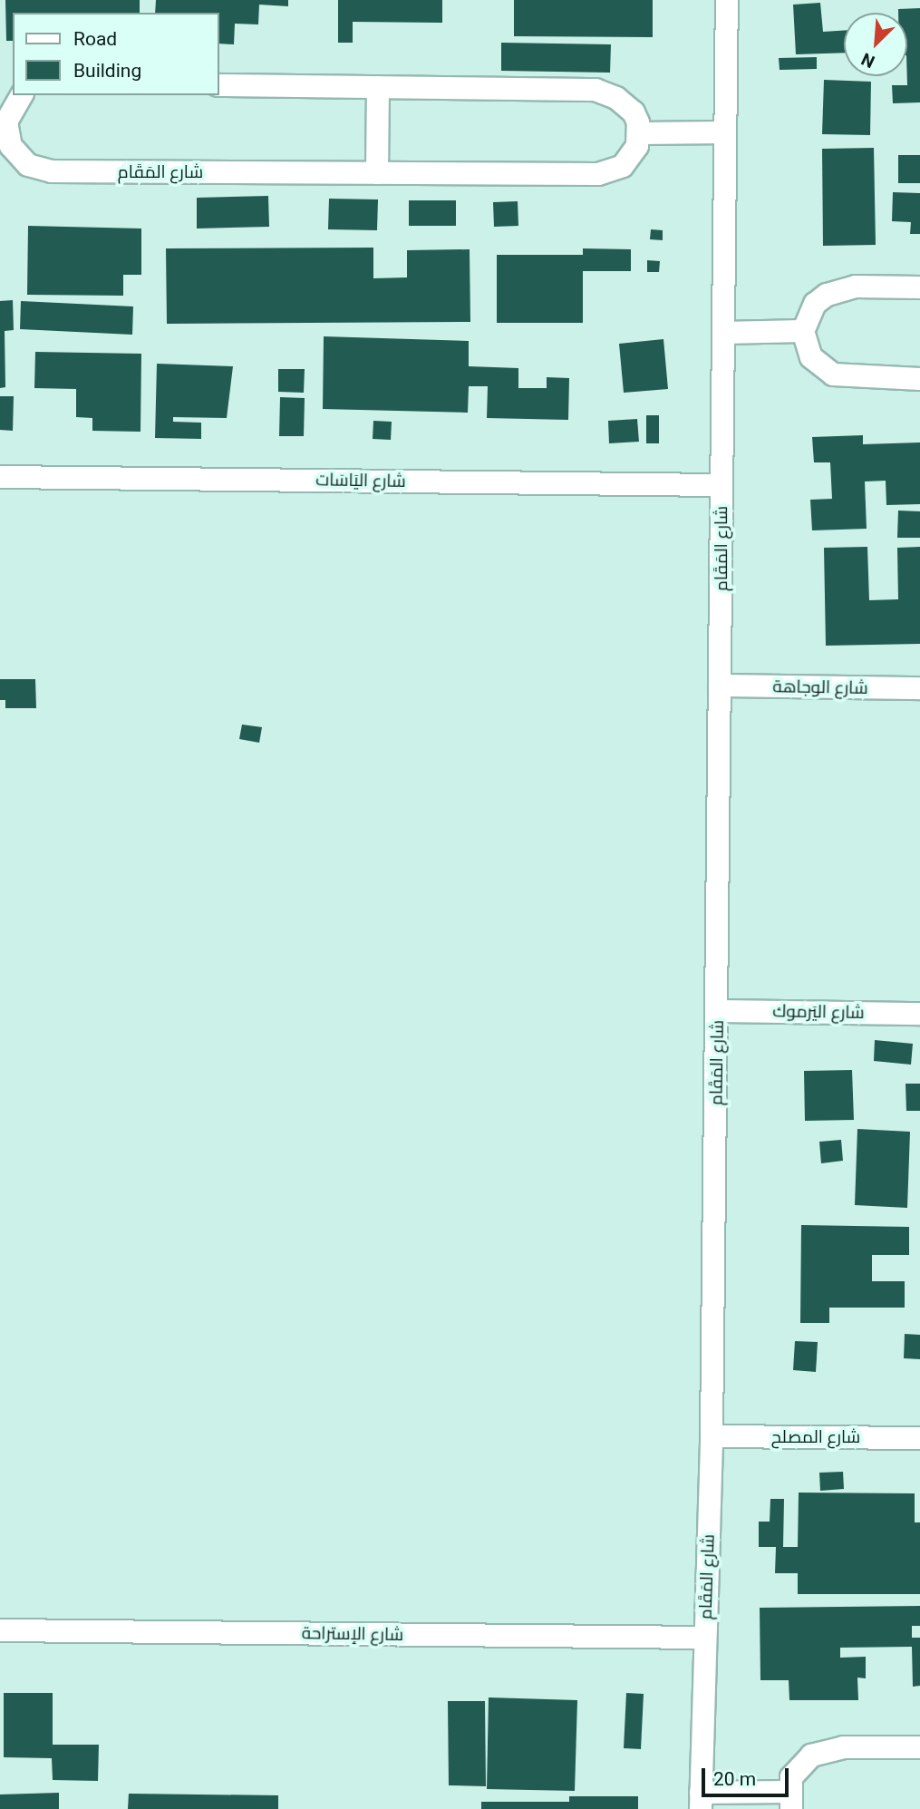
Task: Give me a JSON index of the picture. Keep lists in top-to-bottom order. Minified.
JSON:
{"streets":{"street":["شارع المَقَام","شارع اليَاسَات","شارع الوجاهة","شارع اليَرموك","شارع المصلح","شارع الإستراحة"]},"crossings":[["شارع المَقَام","شارع اليَاسَات"],["شارع المَقَام","شارع الوجاهة"],["شارع المَقَام","شارع اليَرموك"],["شارع المَقَام","شارع المصلح"],["شارع المَقَام","شارع الإستراحة"]],"legend":["Road","Building"],"scale_bar":"20 m","north":"bottom left"}
